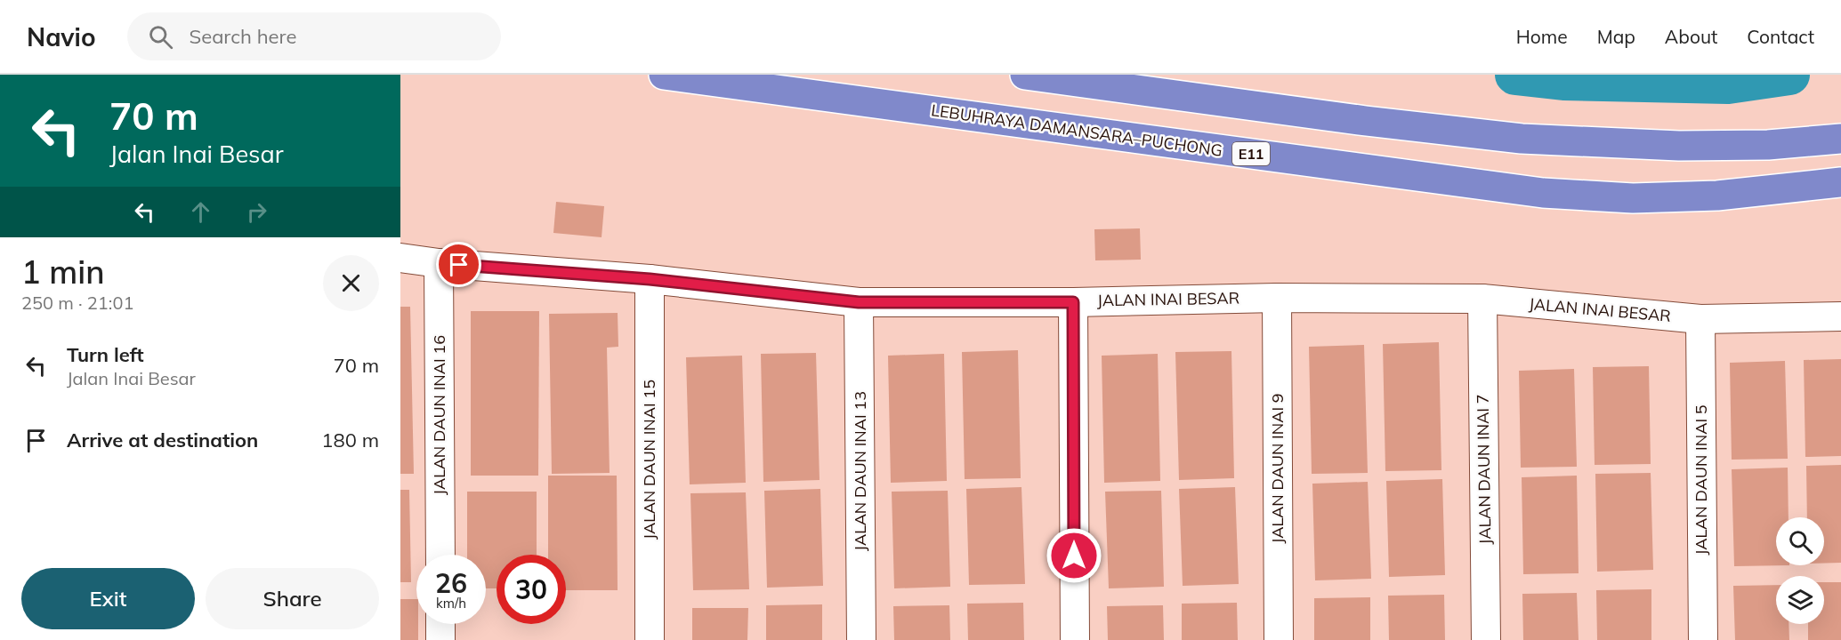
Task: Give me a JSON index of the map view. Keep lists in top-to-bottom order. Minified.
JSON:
{"streets":{"highway":["LEBUHRAYA DAMANSARA–PUCHONG","E11"],"street":["JALAN INAI BESAR","JALAN DAUN INAI 16","JALAN DAUN INAI 15","JALAN DAUN INAI 9","JALAN DAUN INAI 7","JALAN DAUN INAI 13","JALAN DAUN INAI 5"]},"crossings":[["JALAN INAI BESAR","JALAN DAUN INAI 16"],["JALAN INAI BESAR","JALAN DAUN INAI 15"],["JALAN INAI BESAR","JALAN DAUN INAI 9"],["JALAN INAI BESAR","JALAN DAUN INAI 7"],["JALAN INAI BESAR","JALAN DAUN INAI 13"],["JALAN INAI BESAR","JALAN DAUN INAI 5"]],"page":{"header":"Navio","search":"Search here","nav":["Home","Map","About","Contact"],"turn":["70 m","Jalan Inai Besar"],"heading":["1 min","250 m · 21:01"],"list":[{"name":"Turn left","note":"Jalan Inai Besar","value":"70 m"},{"name":"Arrive at destination","value":"180 m"}],"speed":"26 km/h","limit":"30","buttons":["Exit","Share"]}}
